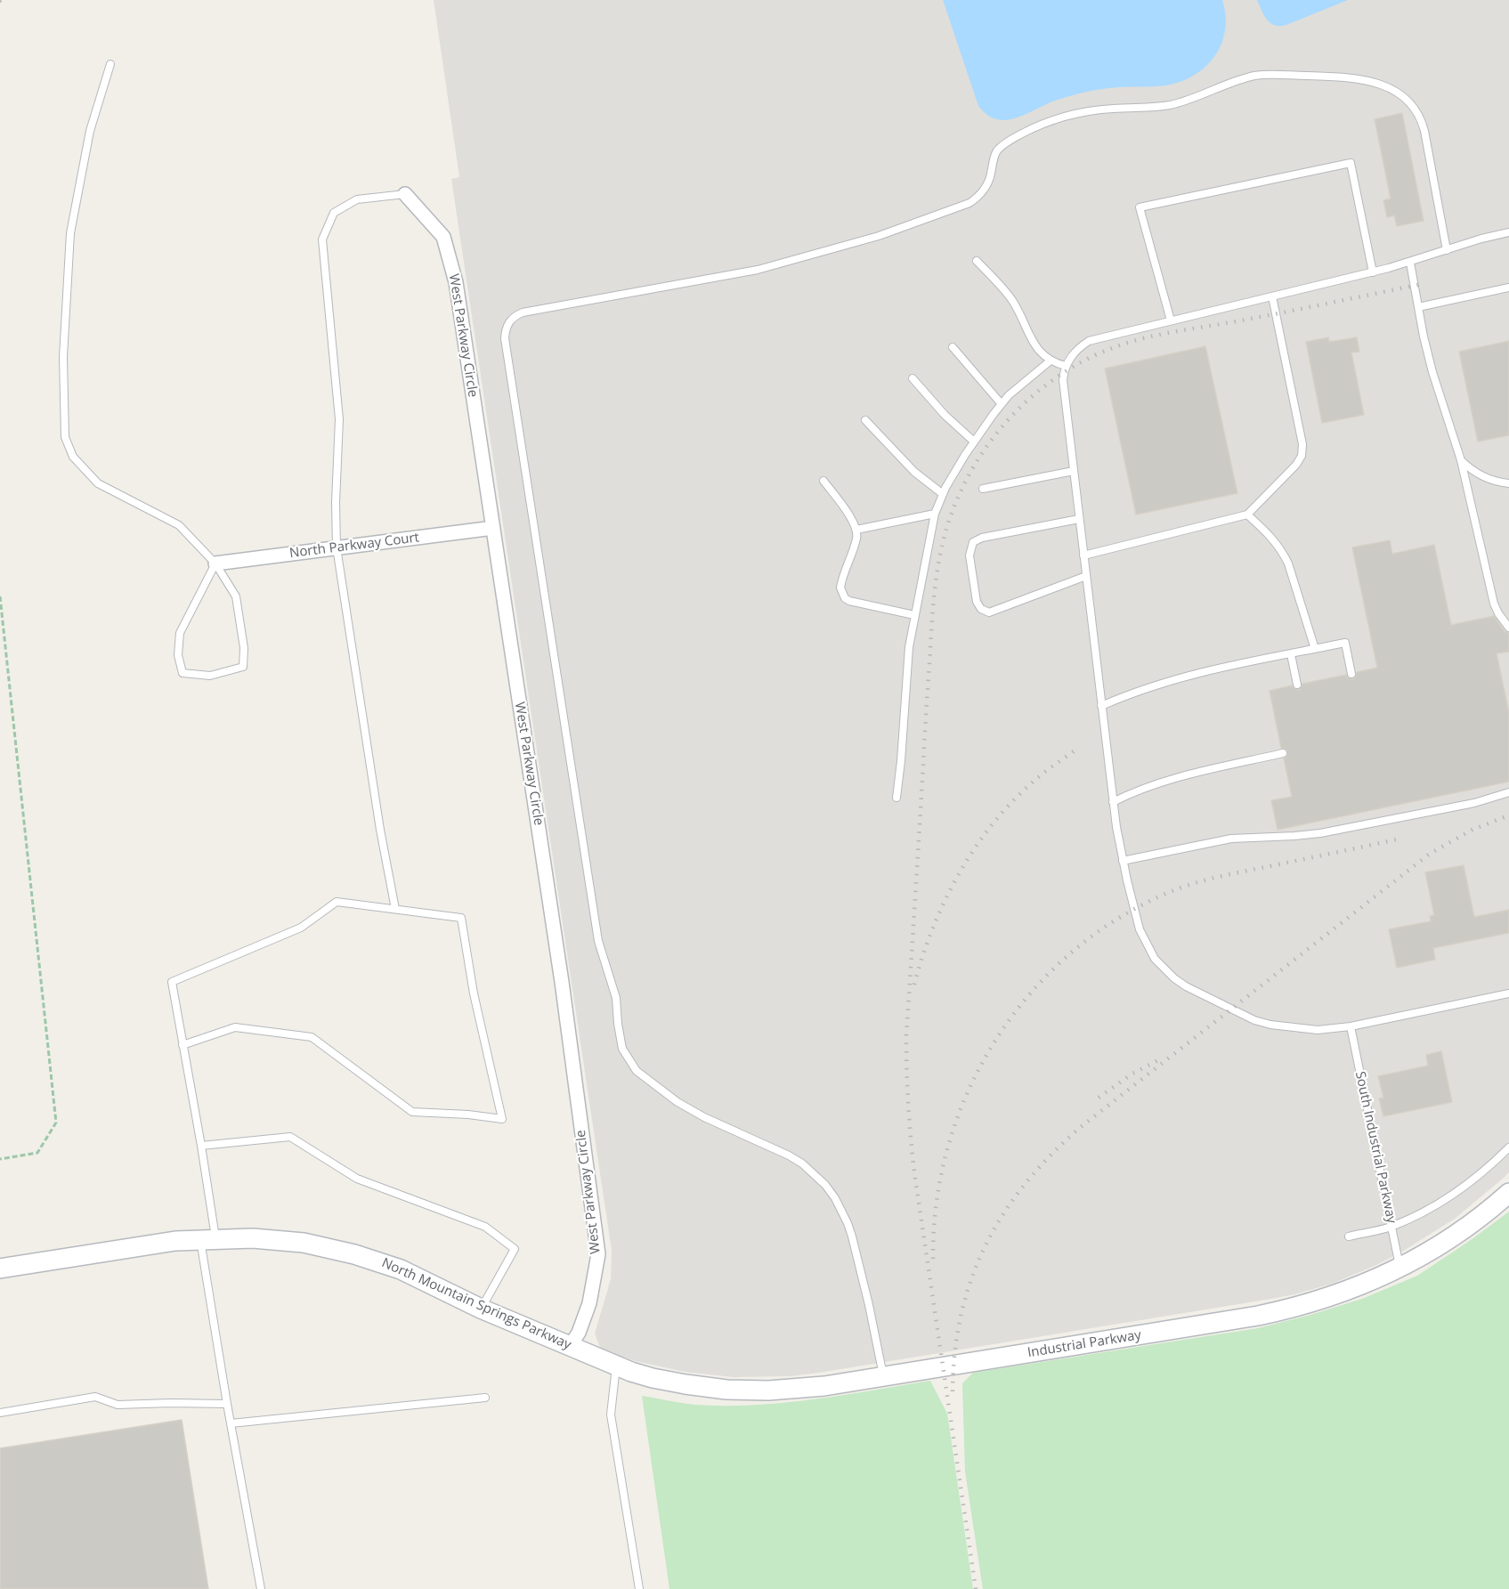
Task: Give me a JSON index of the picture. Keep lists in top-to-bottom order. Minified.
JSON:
{"streets":{"street":["West Parkway Circle","North Parkway Court","North Mountain Springs Parkway","Industrial Parkway"],"lane":["South Industrial Parkway"]},"crossings":[["West Parkway Circle","North Parkway Court"],["West Parkway Circle","North Mountain Springs Parkway"],["South Industrial Parkway","Industrial Parkway"],["North Mountain Springs Parkway","Industrial Parkway"]]}
